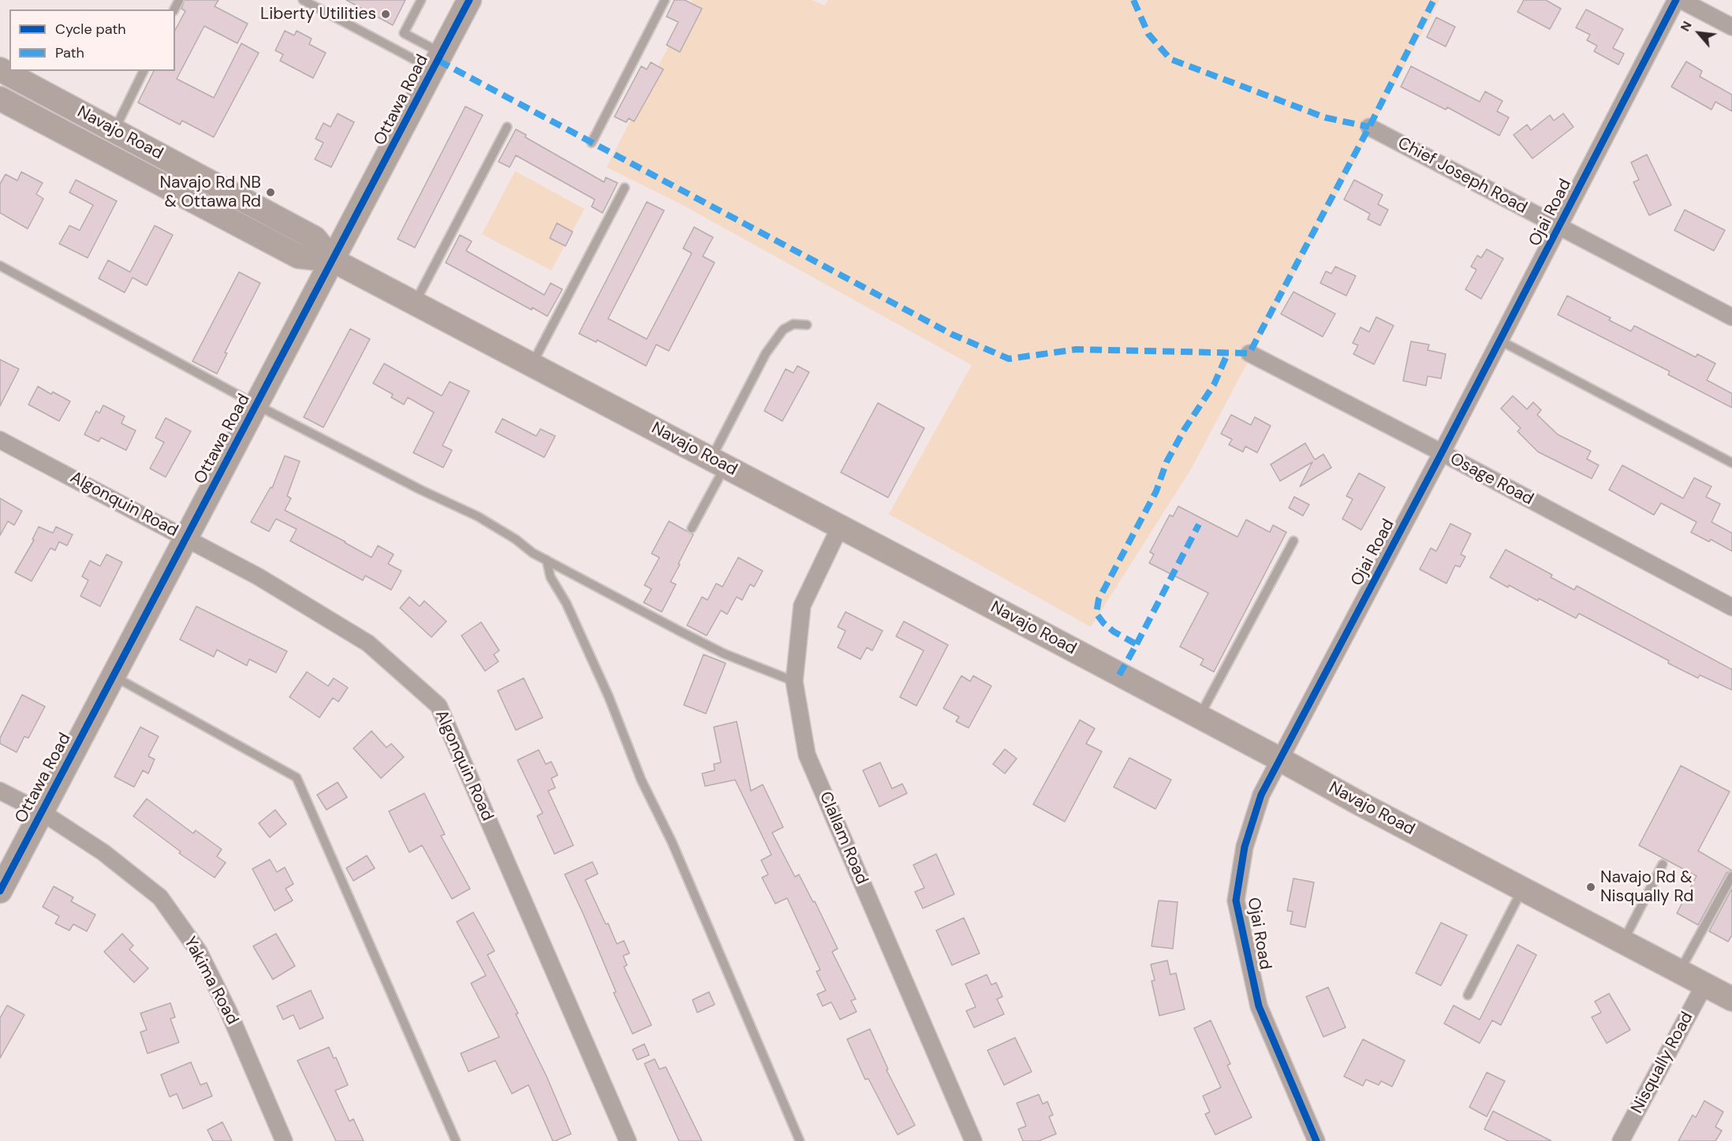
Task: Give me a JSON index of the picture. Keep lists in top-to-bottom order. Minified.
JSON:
{"streets":{"main road":["Ottawa Road","Navajo Road"],"street":["Chief Joseph Road","Ojai Road","Osage Road","Algonquin Road","Clallam Road","Yakima Road","Nisqually Road"]},"crossings":[["Ottawa Road","Navajo Road"],["Ottawa Road","Algonquin Road"],["Ottawa Road","Yakima Road"],["Navajo Road","Ojai Road"],["Navajo Road","Clallam Road"],["Navajo Road","Nisqually Road"],["Chief Joseph Road","Ojai Road"],["Ojai Road","Osage Road"]],"places":["Liberty Utilities","Navajo Rd NB & Ottawa Rd","Navajo Rd & Nisqually Rd"],"legend":["Cycle path","Path"],"north":"top left"}
